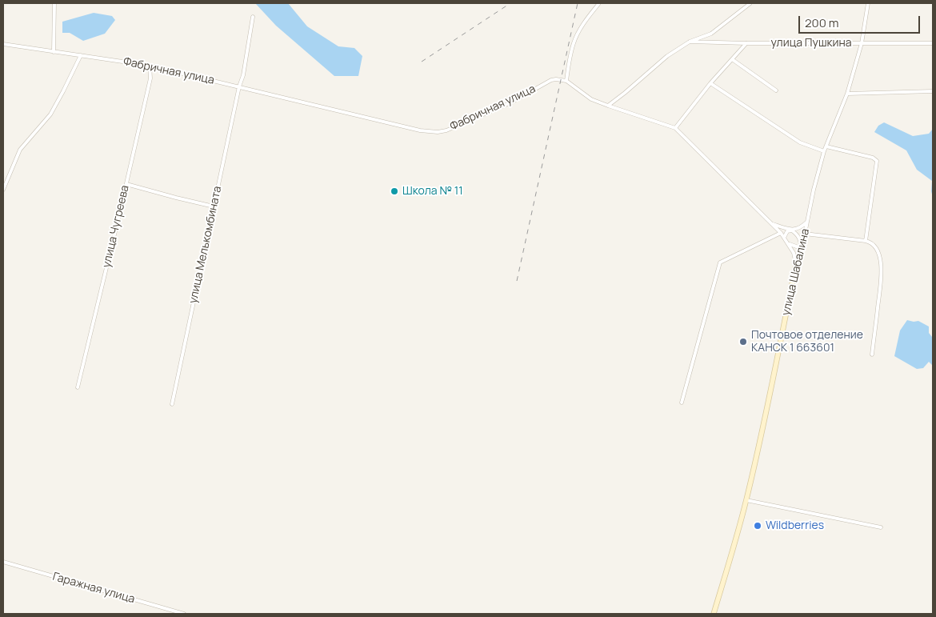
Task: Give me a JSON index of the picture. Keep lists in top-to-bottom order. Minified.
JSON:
{"streets":{"street":["улица Пушкина","Фабричная улица","улица Чугреева","улица Мелькомбината","улица Шабалина","Гаражная улица"]},"crossings":[["улица Пушкина","улица Шабалина"],["Фабричная улица","улица Чугреева"],["Фабричная улица","улица Мелькомбината"]],"places":["Школа № 11","Почтовое отделение КАНСК 1 663601","Wildberries"],"scale_bar":"200 m"}
